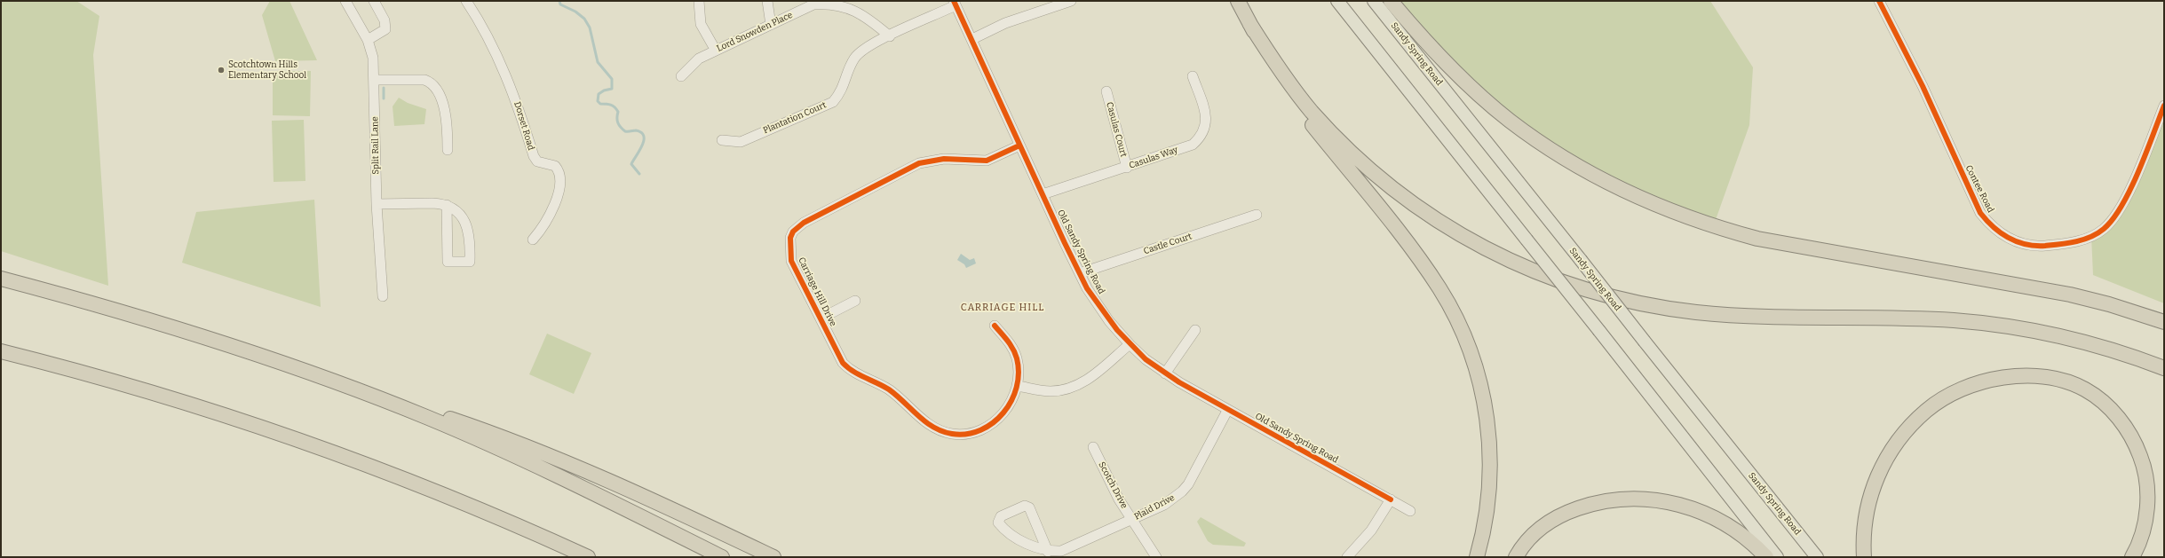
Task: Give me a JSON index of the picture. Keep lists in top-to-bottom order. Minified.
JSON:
{"streets":{"main road":["Sandy Spring Road"],"street":["Lord Snowden Place","Plantation Court","Dorset Road","Casulas Court","Split Rail Lane","Casulas Way","Contee Road","Castle Court","Old Sandy Spring Road","Carriage Hill Drive","Scotch Drive","Plaid Drive"]},"crossings":[["Lord Snowden Place","Plantation Court"],["Plantation Court","Old Sandy Spring Road"],["Casulas Court","Casulas Way"],["Casulas Way","Old Sandy Spring Road"],["Castle Court","Old Sandy Spring Road"],["Old Sandy Spring Road","Carriage Hill Drive"],["Old Sandy Spring Road","Plaid Drive"],["Scotch Drive","Plaid Drive"]],"districts":["CARRIAGE HILL"],"places":["Scotchtown Hills Elementary School"]}
